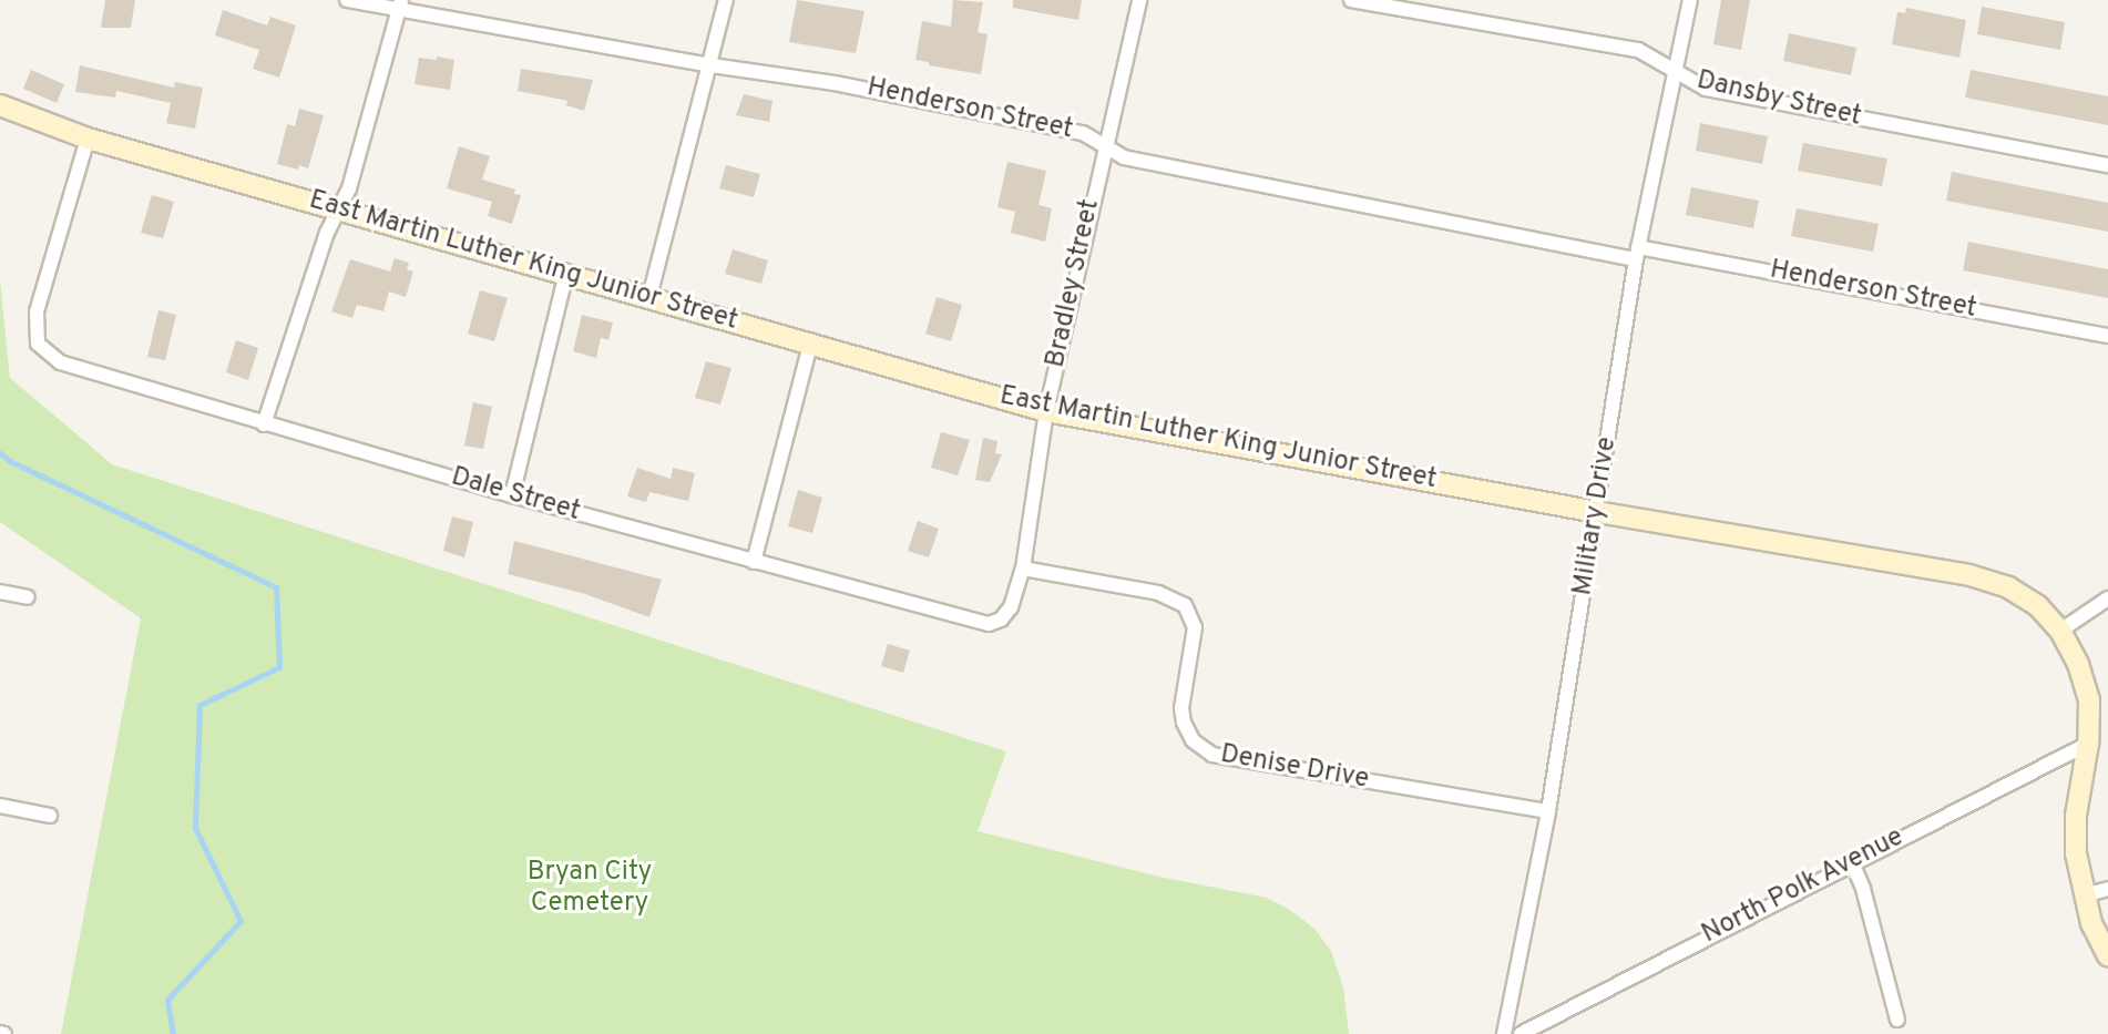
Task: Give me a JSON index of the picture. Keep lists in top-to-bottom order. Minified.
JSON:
{"streets":{"street":["Dansby Street","Henderson Street","East Martin Luther King Junior Street","Bradley Street","Dale Street","Military Drive","Denise Drive","North Polk Avenue"]},"crossings":[["Dansby Street","Military Drive"],["Henderson Street","Bradley Street"],["Henderson Street","Military Drive"],["East Martin Luther King Junior Street","Bradley Street"],["East Martin Luther King Junior Street","Dale Street"],["East Martin Luther King Junior Street","Military Drive"],["East Martin Luther King Junior Street","North Polk Avenue"],["Bradley Street","Dale Street"],["Bradley Street","Denise Drive"],["Military Drive","Denise Drive"]],"parks":["Bryan City Cemetery"]}
